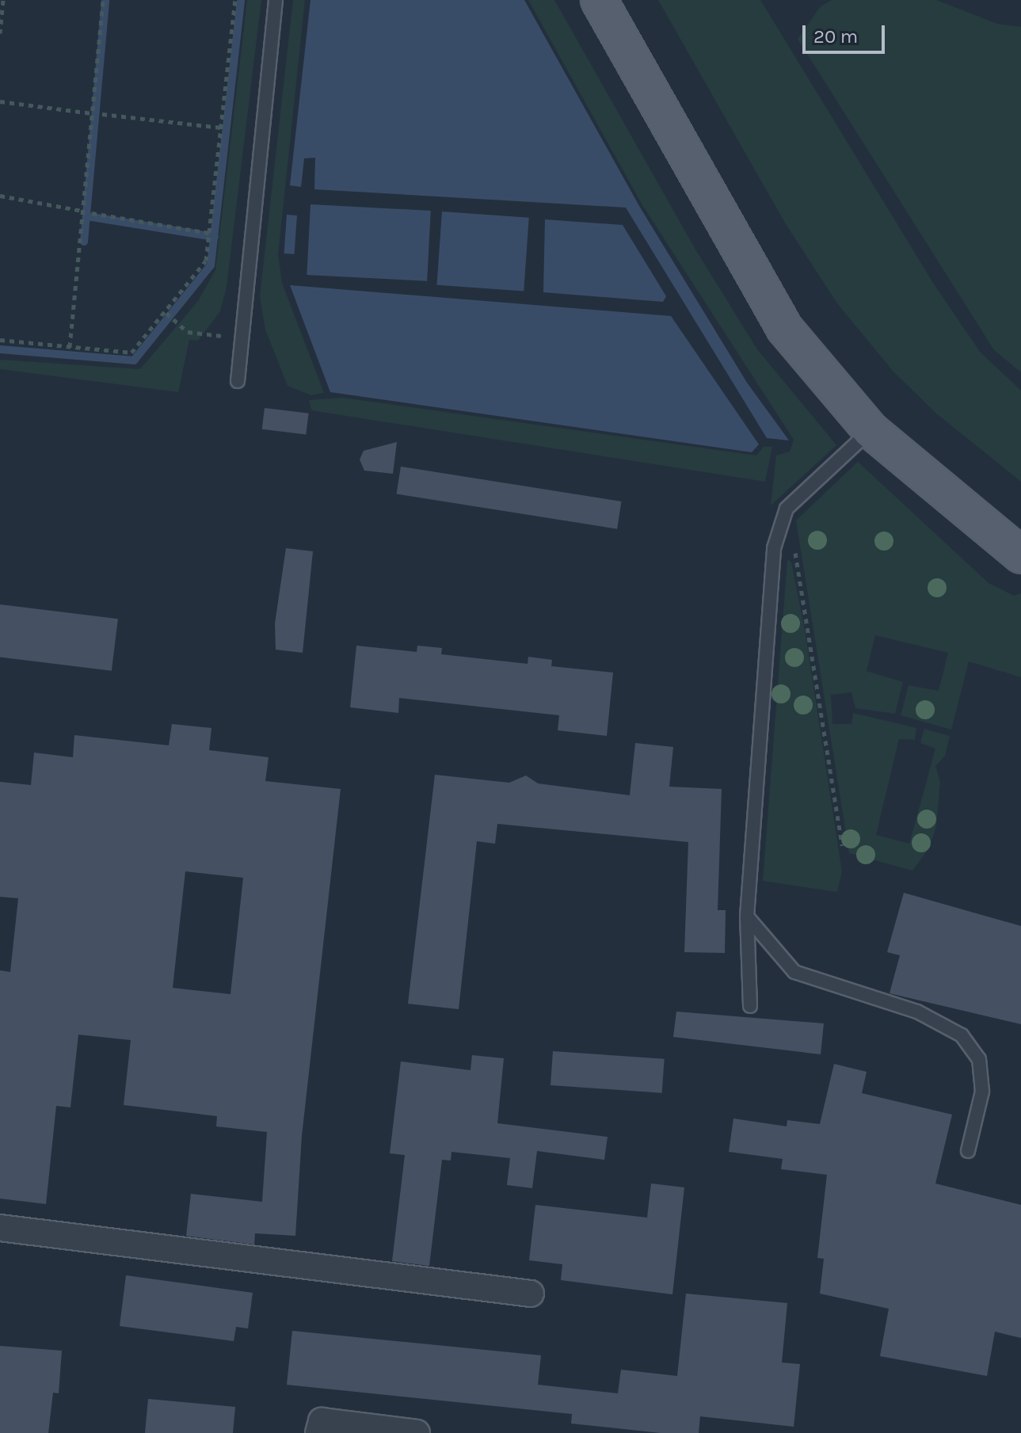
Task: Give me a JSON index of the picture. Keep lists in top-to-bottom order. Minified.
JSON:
{"scale_bar":"20 m"}
